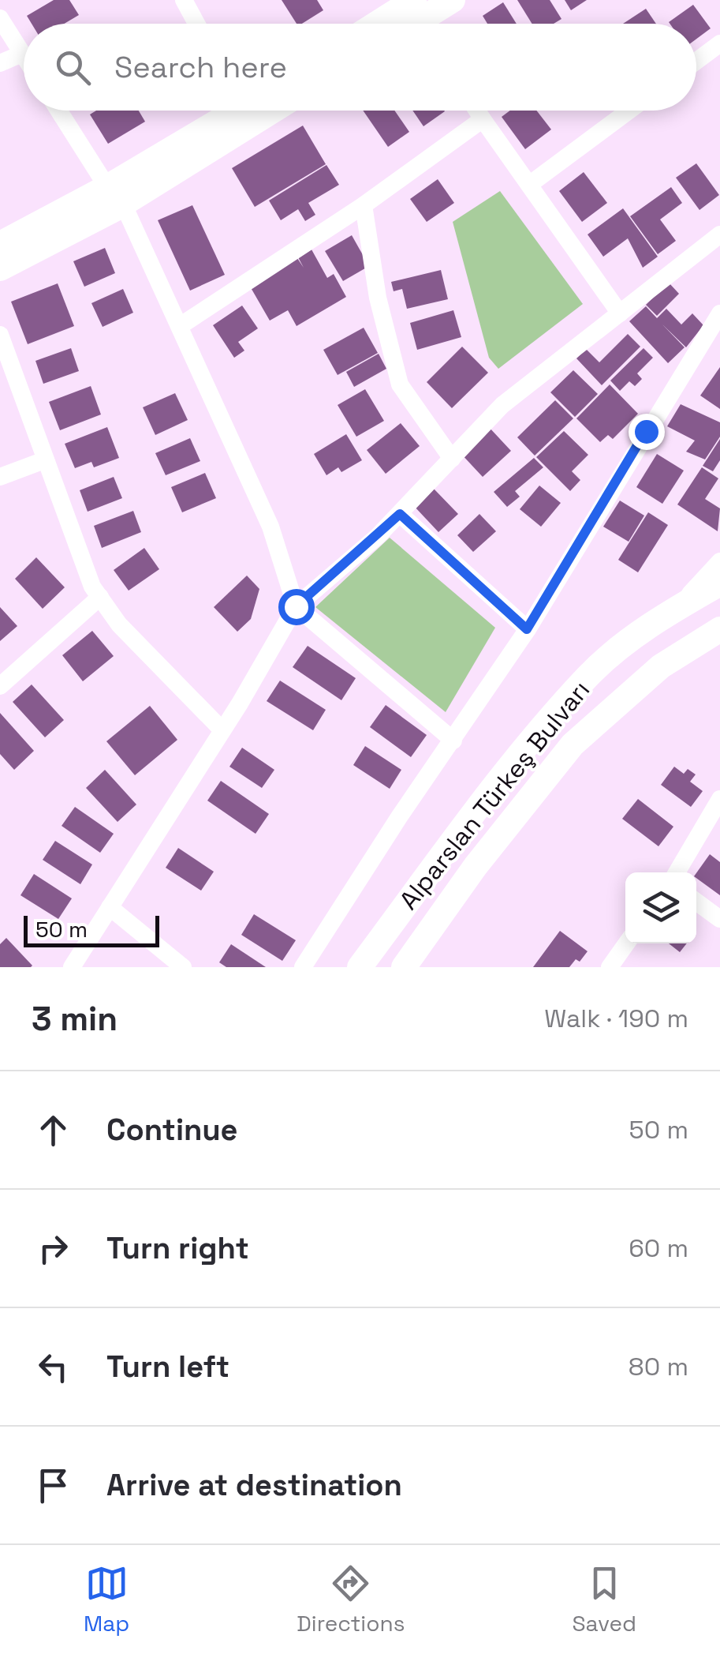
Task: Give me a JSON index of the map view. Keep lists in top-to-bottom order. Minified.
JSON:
{"streets":{"main road":["Alparslan Türkeş Bulvarı"]},"scale_bar":"50 m","page":{"search":"Search here","scale":"50 m","heading":["3 min","Walk · 190 m"],"list":[["Continue","50 m"],["Turn right","60 m"],["Turn left","80 m"],"Arrive at destination"],"nav":["Map","Directions","Saved"]}}
